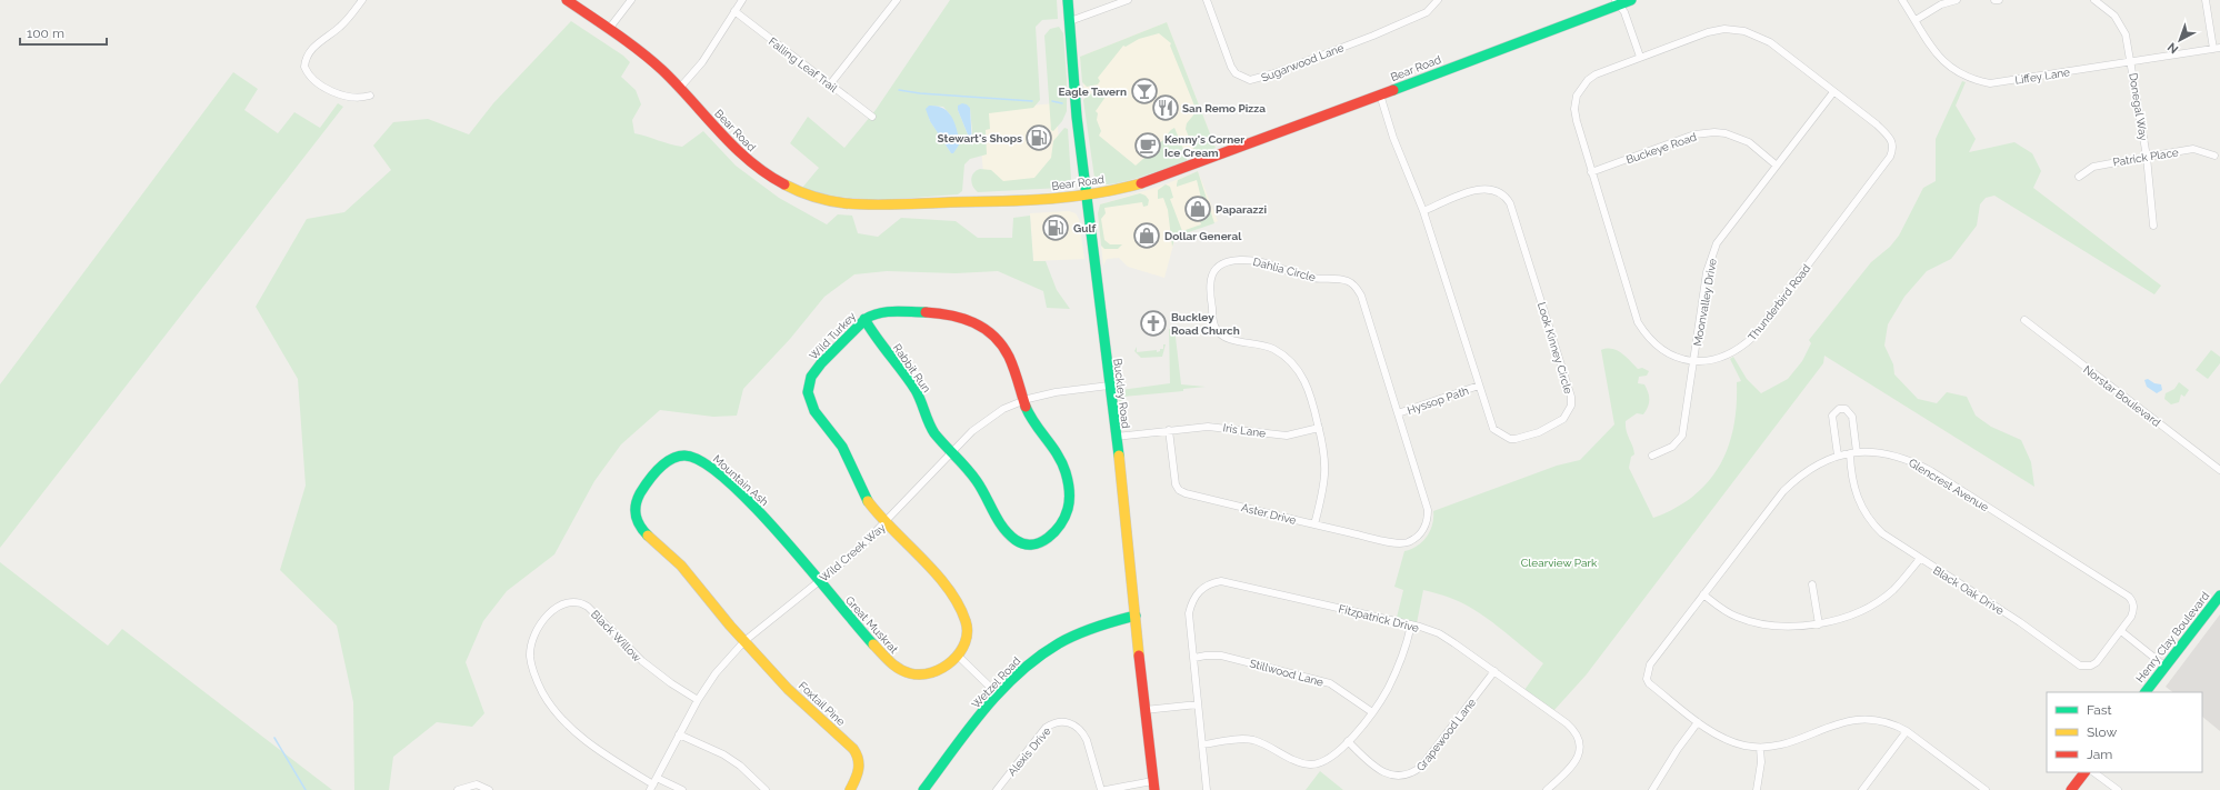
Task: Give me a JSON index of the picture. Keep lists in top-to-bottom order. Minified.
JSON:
{"streets":{"street":["Sugarwood Lane","Falling Leaf Trail","Bear Road","Liffey Lane","Donegal Way","Buckeye Road","Patrick Place","Dahlia Circle","Moonvalley Drive","Thunderbird Road","Wild Turkey","Look Kinney Circle","Rabbit Run","Buckley Road","Norstar Boulevard","Hyssop Path","Iris Lane","Mountain Ash","Glencrest Avenue","Aster Drive","Wild Creek Way","Black Oak Drive","Fitzpatrick Drive","Great Muskrat","Black Willow","Henry Clay Boulevard","Stillwood Lane","Wetzel Road","Foxtail Pine","Grapewood Lane","Alexis Drive"]},"crossings":[["Bear Road","Look Kinney Circle"],["Bear Road","Buckley Road"],["Liffey Lane","Donegal Way"],["Donegal Way","Patrick Place"],["Buckeye Road","Moonvalley Drive"],["Buckeye Road","Thunderbird Road"],["Dahlia Circle","Hyssop Path"],["Dahlia Circle","Iris Lane"],["Dahlia Circle","Aster Drive"],["Moonvalley Drive","Thunderbird Road"],["Wild Turkey","Rabbit Run"],["Wild Turkey","Wild Creek Way"],["Wild Turkey","Great Muskrat"],["Look Kinney Circle","Hyssop Path"],["Rabbit Run","Wild Creek Way"],["Buckley Road","Iris Lane"],["Buckley Road","Wild Creek Way"],["Buckley Road","Wetzel Road"],["Iris Lane","Aster Drive"],["Mountain Ash","Wild Creek Way"],["Mountain Ash","Great Muskrat"],["Mountain Ash","Foxtail Pine"],["Glencrest Avenue","Black Oak Drive"],["Wild Creek Way","Great Muskrat"],["Wild Creek Way","Black Willow"],["Wild Creek Way","Foxtail Pine"],["Fitzpatrick Drive","Stillwood Lane"],["Fitzpatrick Drive","Grapewood Lane"]],"parks":["Clearview Park"],"places":{"bar":["Eagle Tavern"],"restaurant":["San Remo Pizza"],"fuel station":["Stewart's Shops","Gulf"],"cafe":["Kenny's Corner Ice Cream"],"shop":["Paparazzi","Dollar General"],"church":["Buckley Road Church"]},"legend":["Fast","Slow","Jam"],"scale_bar":"100 m","north":"bottom left"}
